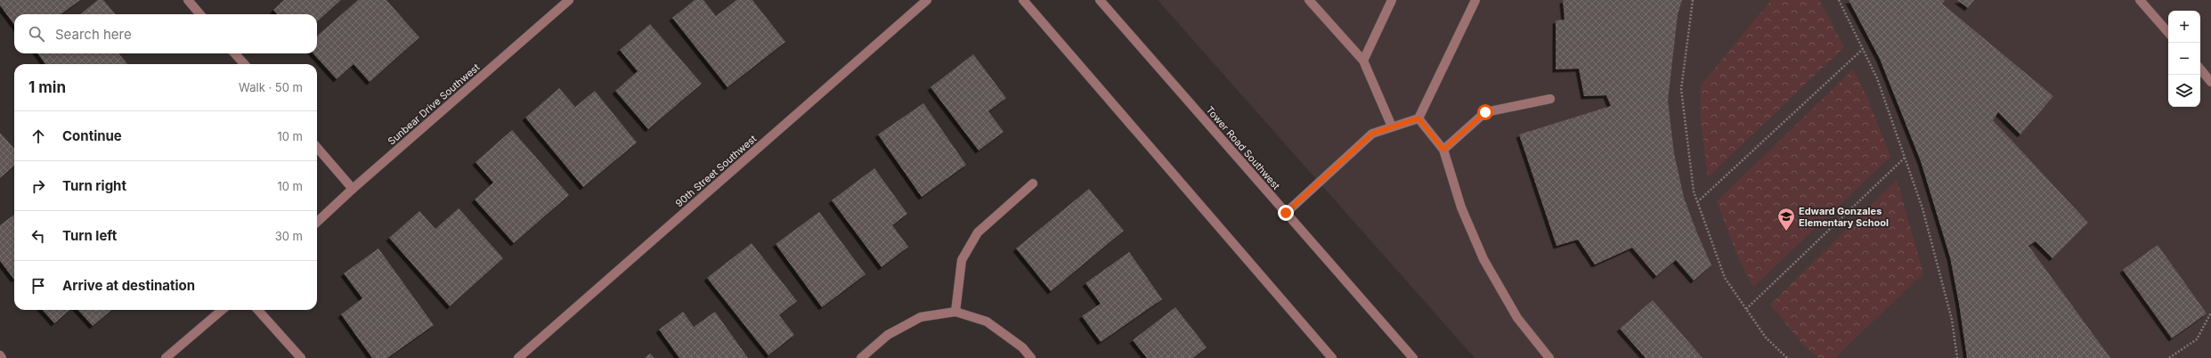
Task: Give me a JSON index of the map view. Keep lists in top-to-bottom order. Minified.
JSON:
{"streets":{"street":["Sunbear Drive Southwest","Tower Road Southwest","90th Street Southwest"]},"places":{"school or university":["Edward Gonzales Elementary School"]},"page":{"map_buttons":["+","−"],"search":"Search here","heading":["1 min","Walk · 50 m"],"list":[["Continue","10 m"],["Turn right","10 m"],["Turn left","30 m"],"Arrive at destination"]}}
